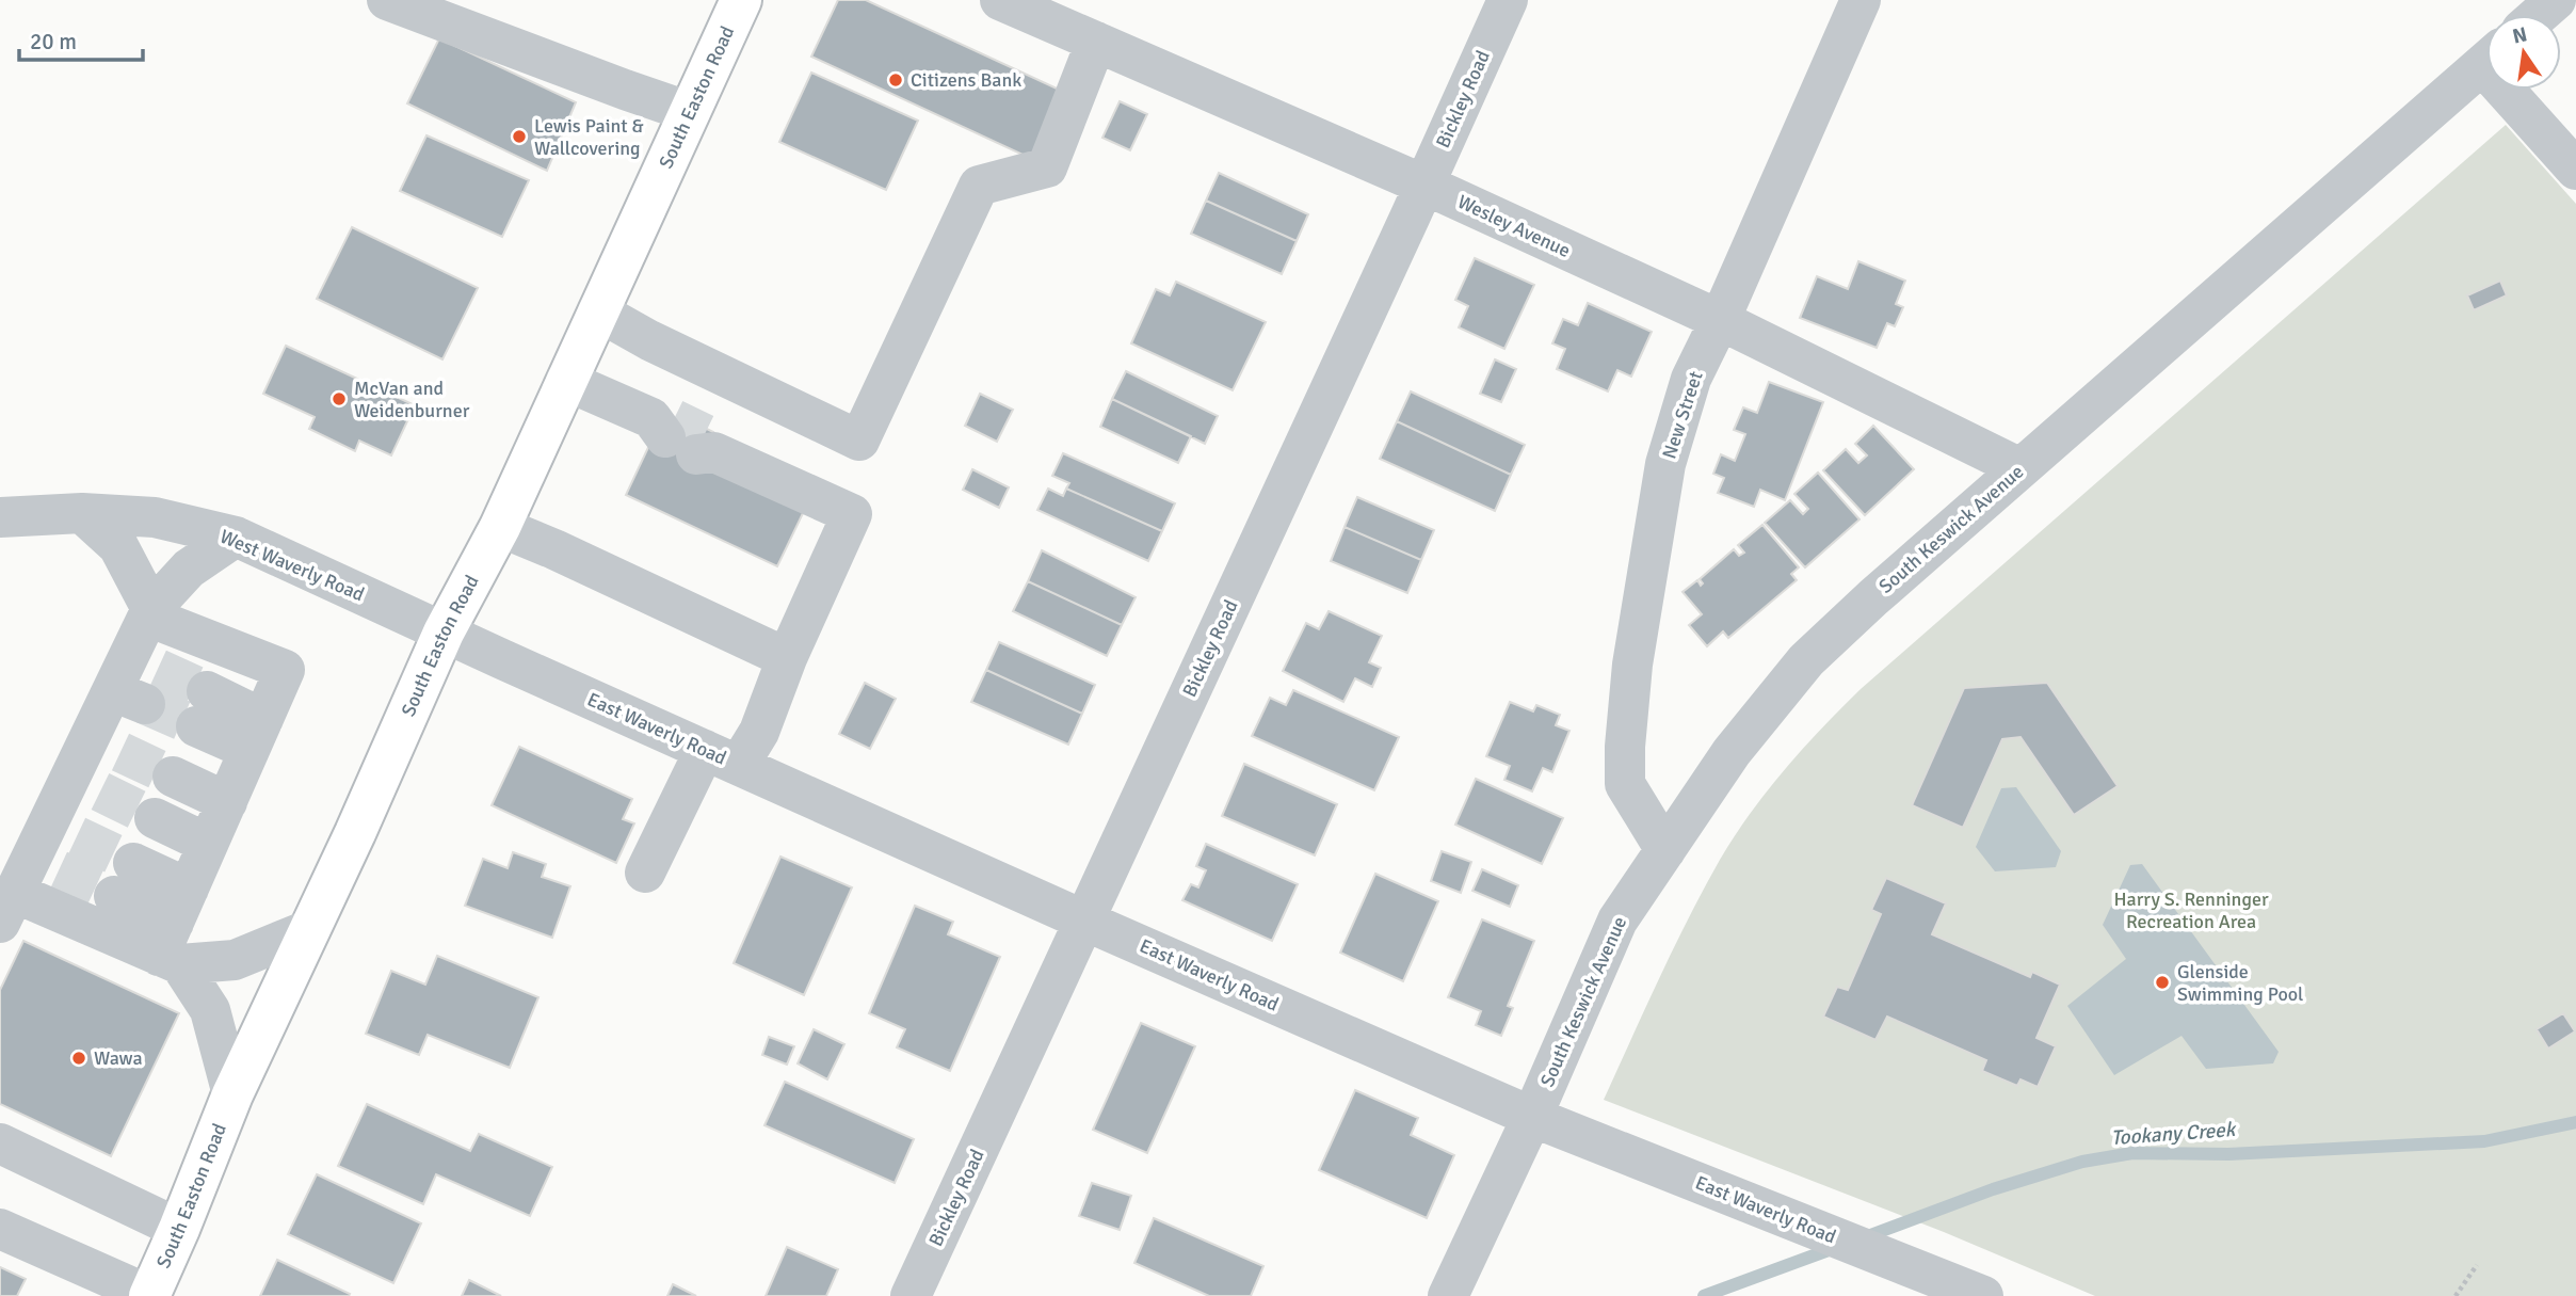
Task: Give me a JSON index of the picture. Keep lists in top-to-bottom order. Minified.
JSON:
{"streets":{"main road":["South Easton Road"],"street":["Bickley Road","Wesley Avenue","New Street","South Keswick Avenue","West Waverly Road","East Waverly Road"]},"crossings":[["South Easton Road","West Waverly Road"],["South Easton Road","East Waverly Road"],["Bickley Road","Wesley Avenue"],["Bickley Road","East Waverly Road"],["Wesley Avenue","New Street"],["Wesley Avenue","South Keswick Avenue"],["New Street","South Keswick Avenue"],["South Keswick Avenue","East Waverly Road"],["West Waverly Road","East Waverly Road"]],"water":["Tookany Creek"],"parks":["Harry S. Renninger Recreation Area"],"places":["Citizens Bank","Lewis Paint & Wallcovering","McVan and Weidenburner","Glenside Swimming Pool","Wawa"],"scale_bar":"20 m","north":"top"}
